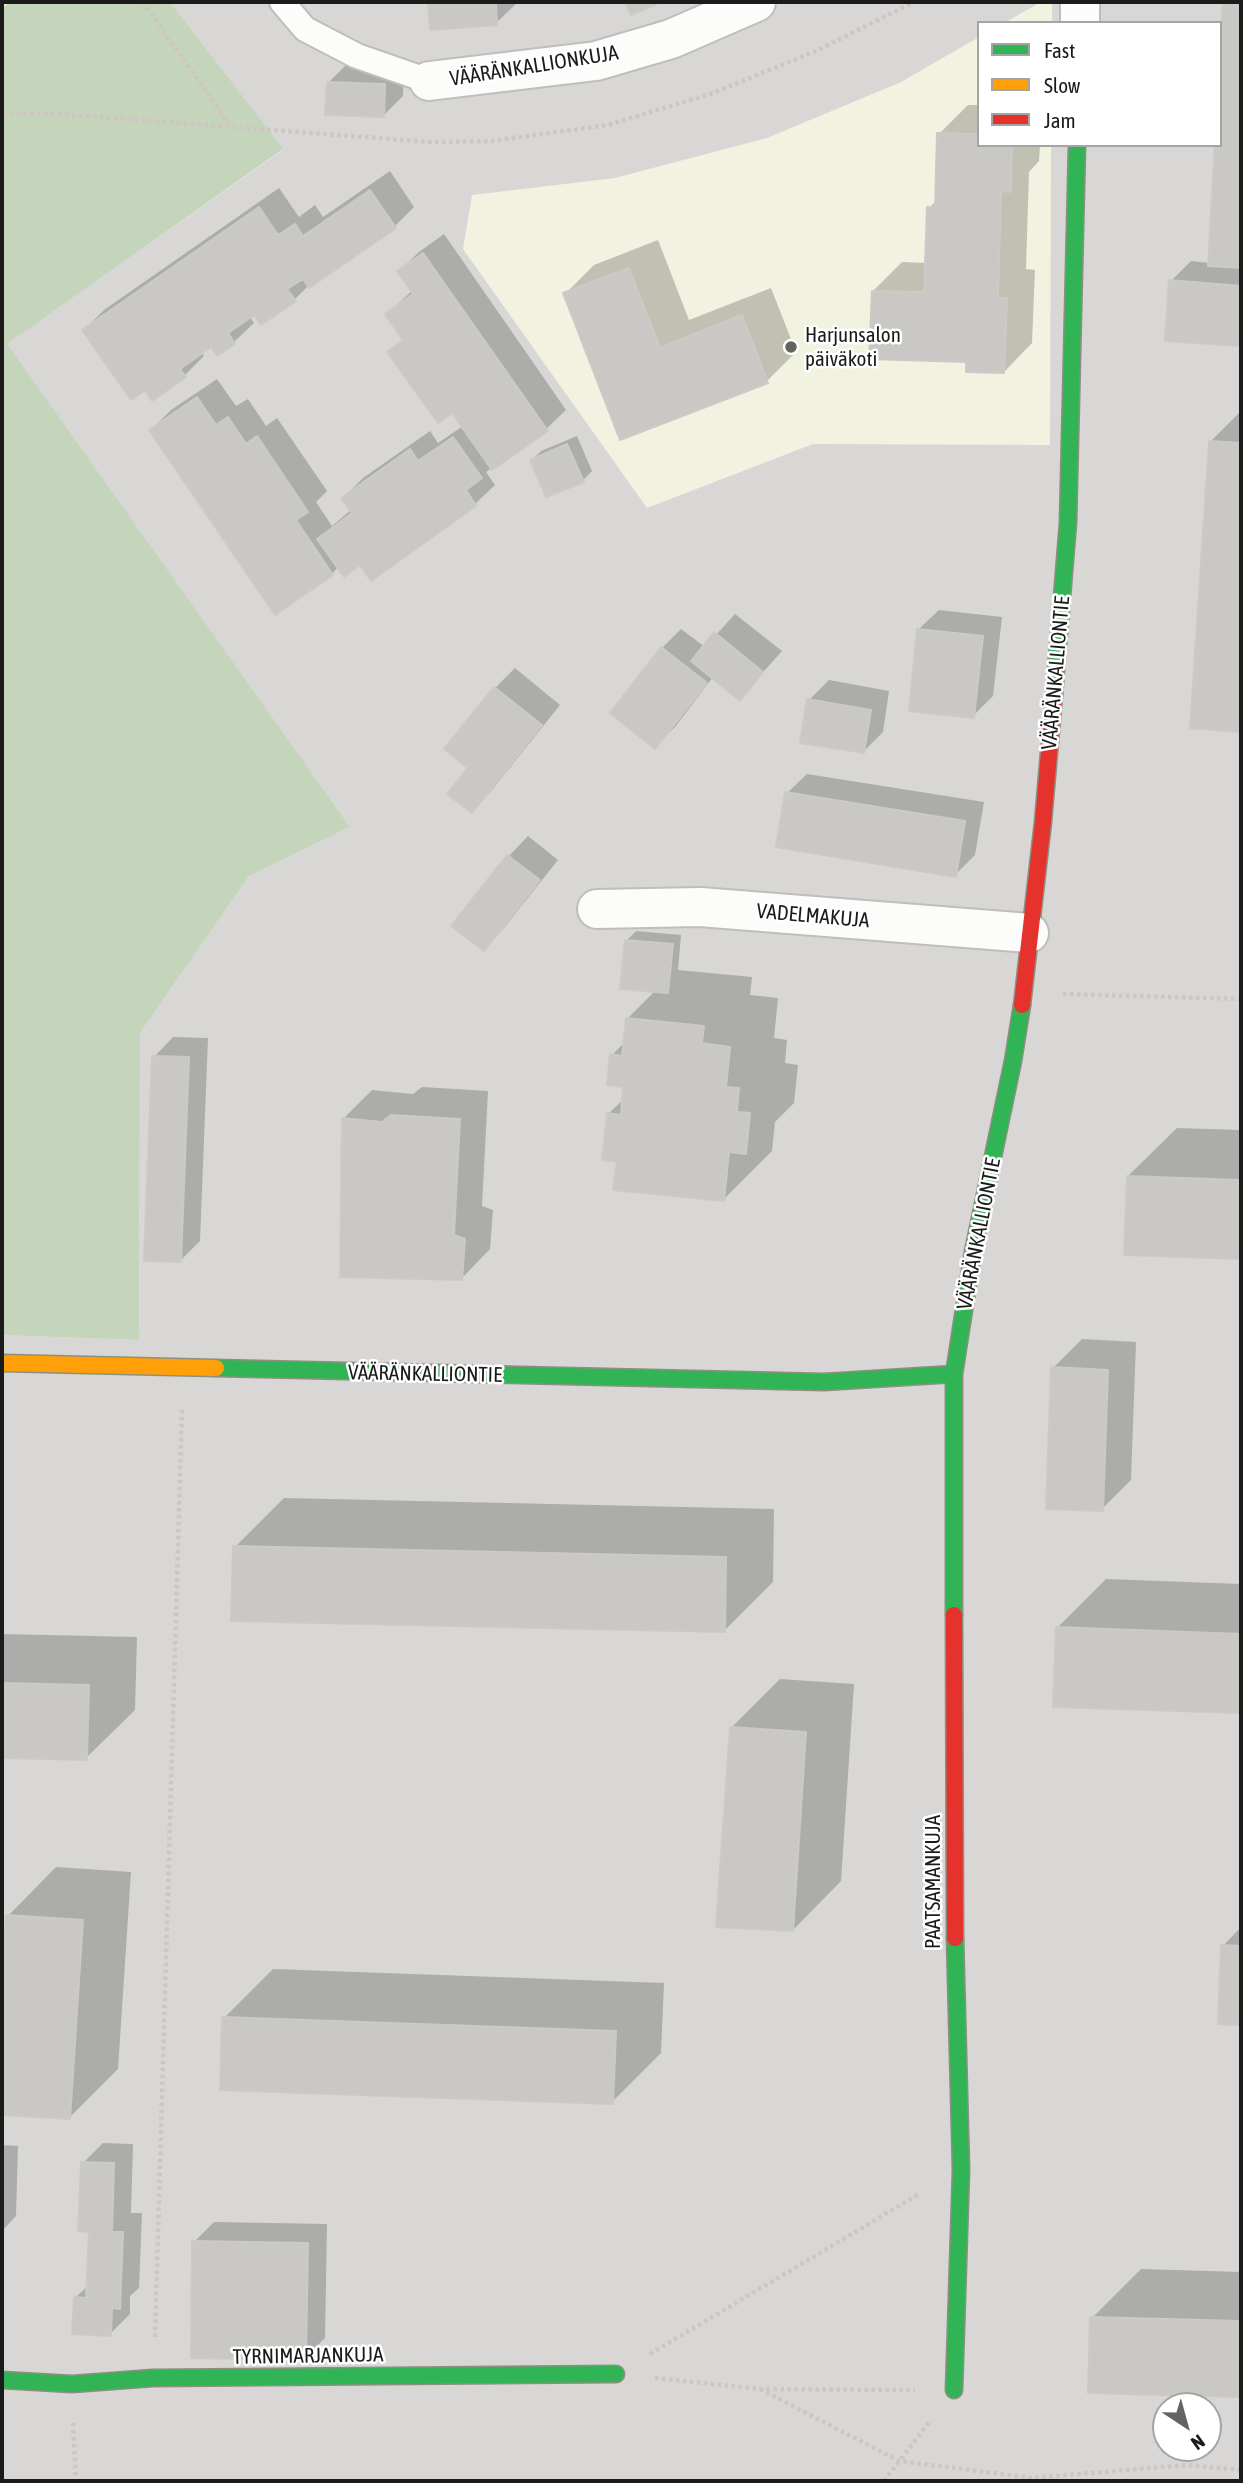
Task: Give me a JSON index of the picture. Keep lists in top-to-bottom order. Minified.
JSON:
{"streets":{"street":["VÄÄRÄNKALLIONKUJA","VÄÄRÄNKALLIONTIE","VADELMAKUJA","PAATSAMANKUJA","TYRNIMARJANKUJA"]},"crossings":[["VÄÄRÄNKALLIONTIE","VADELMAKUJA"],["VÄÄRÄNKALLIONTIE","PAATSAMANKUJA"]],"places":["Harjunsalon päiväkoti"],"legend":["Fast","Slow","Jam"],"north":"bottom right"}
